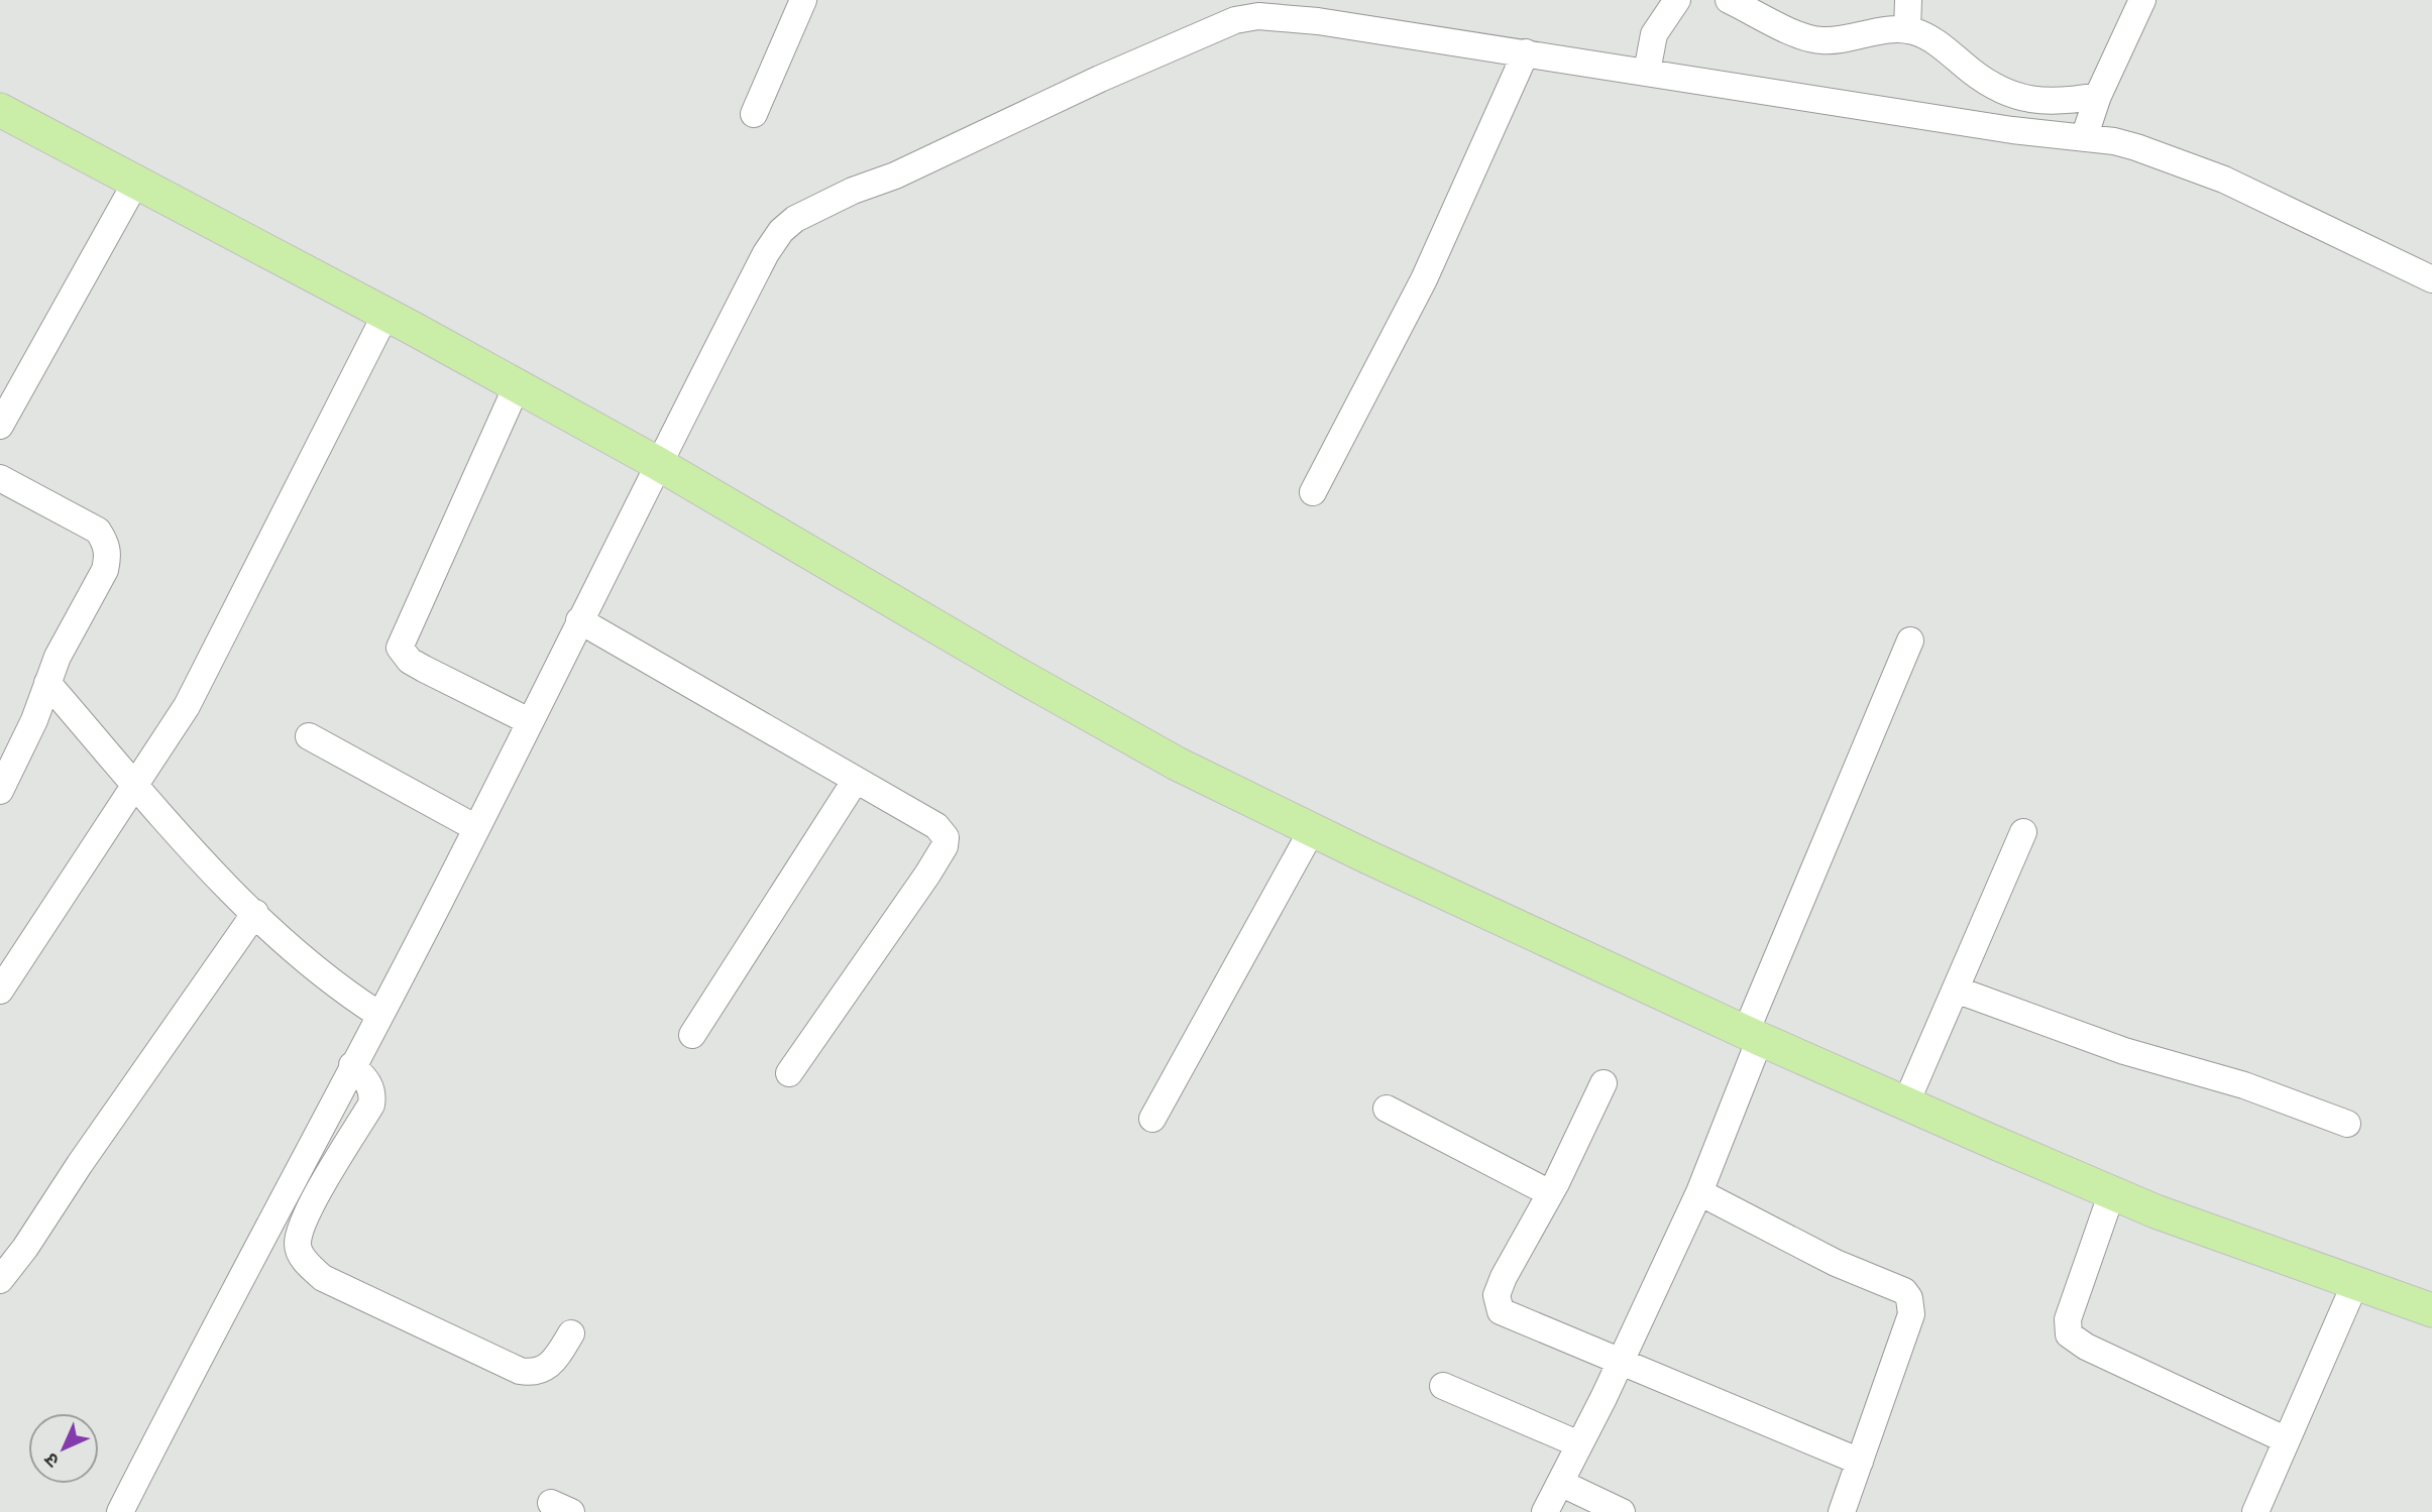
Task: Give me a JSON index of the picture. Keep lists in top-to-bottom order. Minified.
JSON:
{"north":"bottom left"}
